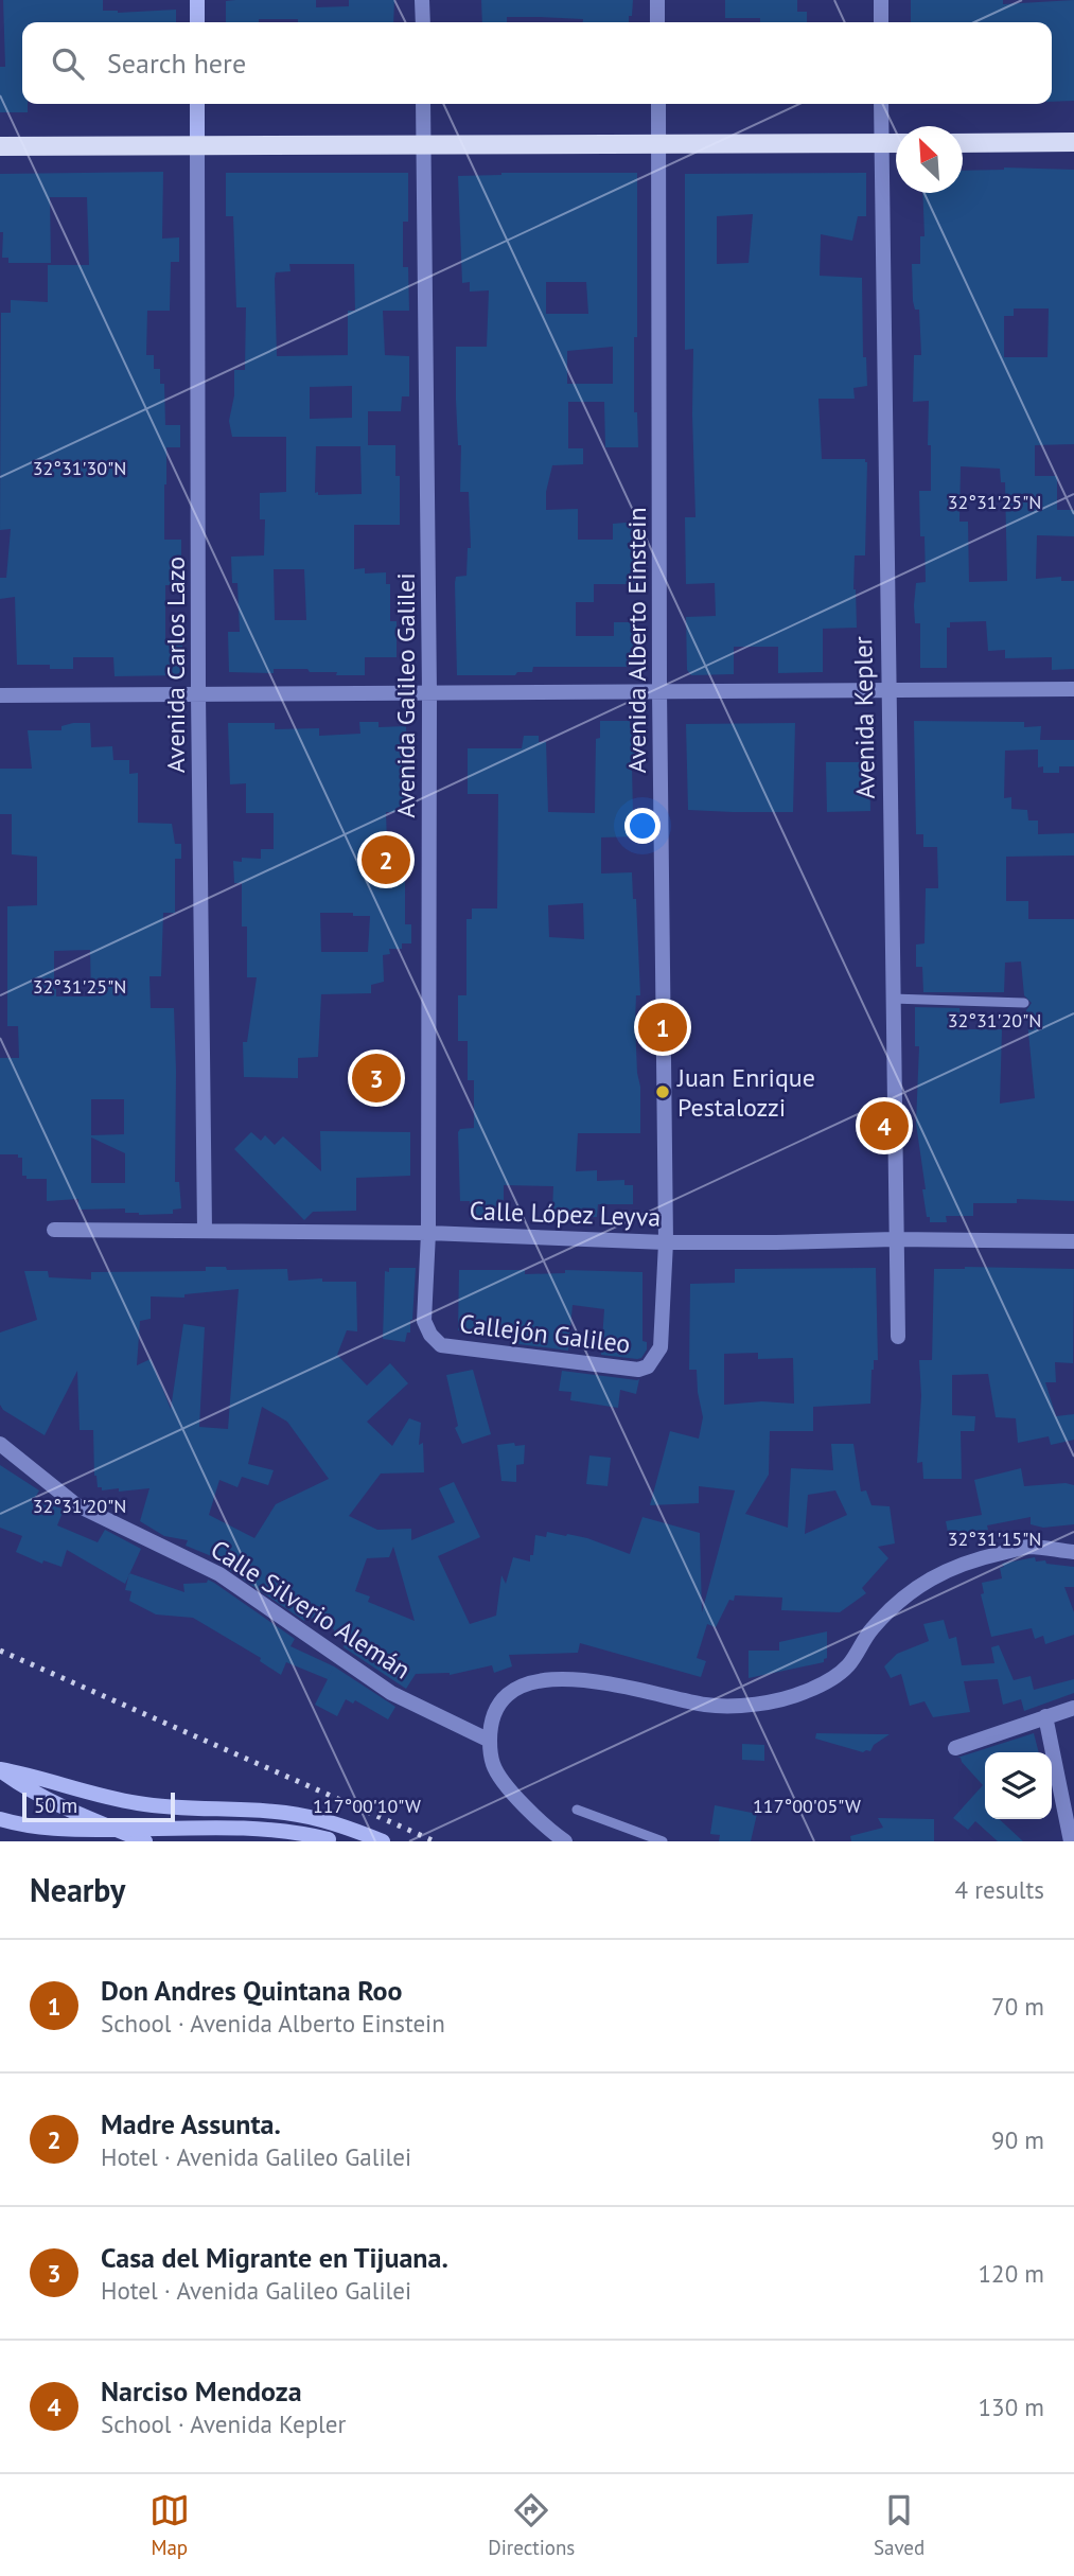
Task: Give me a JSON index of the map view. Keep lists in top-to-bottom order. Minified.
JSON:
{"streets":{"main road":["Avenida Carlos Lazo"],"street":["Avenida Alberto Einstein","Avenida Galileo Galilei","Avenida Kepler","Calle López Leyva","Callejón Galileo","Calle Silverio Alemán"]},"crossings":[["Avenida Alberto Einstein","Calle López Leyva"],["Avenida Alberto Einstein","Callejón Galileo"],["Avenida Carlos Lazo","Calle López Leyva"],["Avenida Galileo Galilei","Calle López Leyva"],["Avenida Galileo Galilei","Callejón Galileo"],["Avenida Kepler","Calle López Leyva"]],"places":["Juan Enrique Pestalozzi"],"scale_bar":"50 m","north":"top left","page":{"search":"Search here","pins":["2","1","3","4"],"scale":"50 m","heading":["Nearby","4 results"],"list":[{"mark":"1","name":"Don Andres Quintana Roo","note":"School · Avenida Alberto Einstein","value":"70 m"},{"mark":"2","name":"Madre Assunta.","note":"Hotel · Avenida Galileo Galilei","value":"90 m"},{"mark":"3","name":"Casa del Migrante en Tijuana.","note":"Hotel · Avenida Galileo Galilei","value":"120 m"},{"mark":"4","name":"Narciso Mendoza","note":"School · Avenida Kepler","value":"130 m"}],"nav":["Map","Directions","Saved"]},"coordinates":["32°31'30\"N","32°31'25\"N","32°31'20\"N","32°31'15\"N","117°00'10\"W","117°00'05\"W"]}
